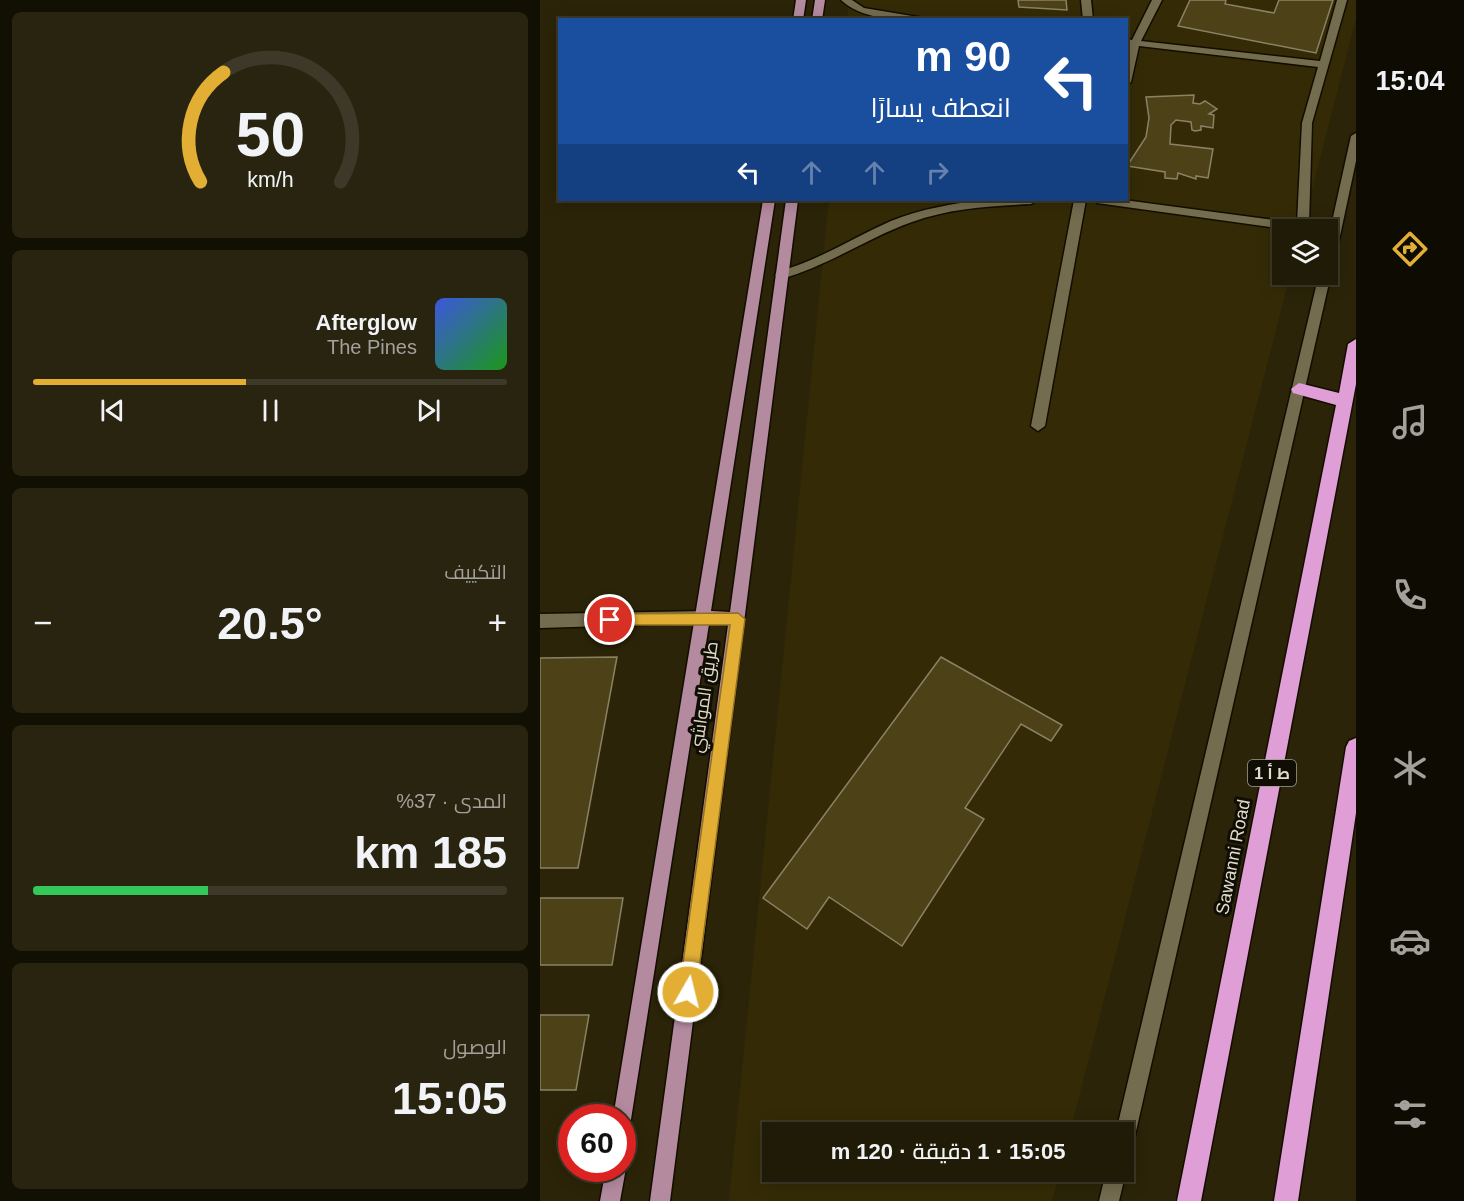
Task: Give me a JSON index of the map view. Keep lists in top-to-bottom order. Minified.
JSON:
{"streets":{"highway":["ط أ 1","Sawanni Road"],"main road":["طريق المواشي"]},"page":{"tabs":"15:04","turn":["90 m","انعطف يسارًا"],"song":["Afterglow","The Pines"],"tile":["التكييف",["المدى · 37%","185 km"],["الوصول","15:05"]],"heat":["−","20.5°","+"],"limit":"60","trip":"15:05 · 1 دقيقة · 120 m","gauge":["50","km/h"]}}
